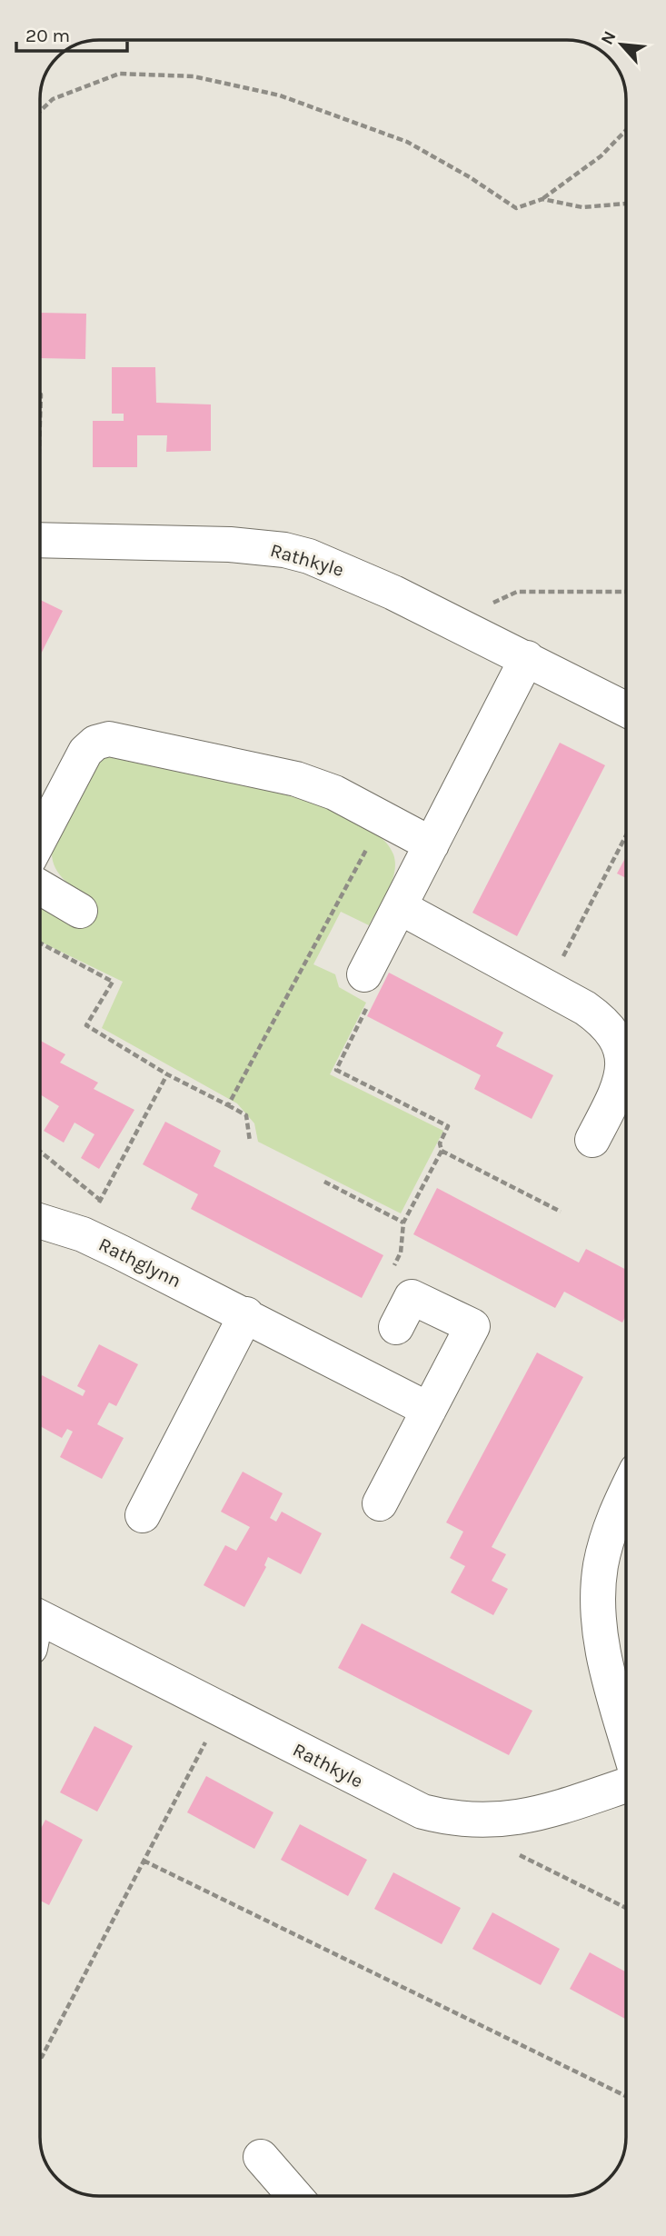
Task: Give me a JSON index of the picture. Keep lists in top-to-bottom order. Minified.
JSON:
{"streets":{"street":["Rathkyle","Rathglynn"]},"scale_bar":"20 m","north":"top left"}
